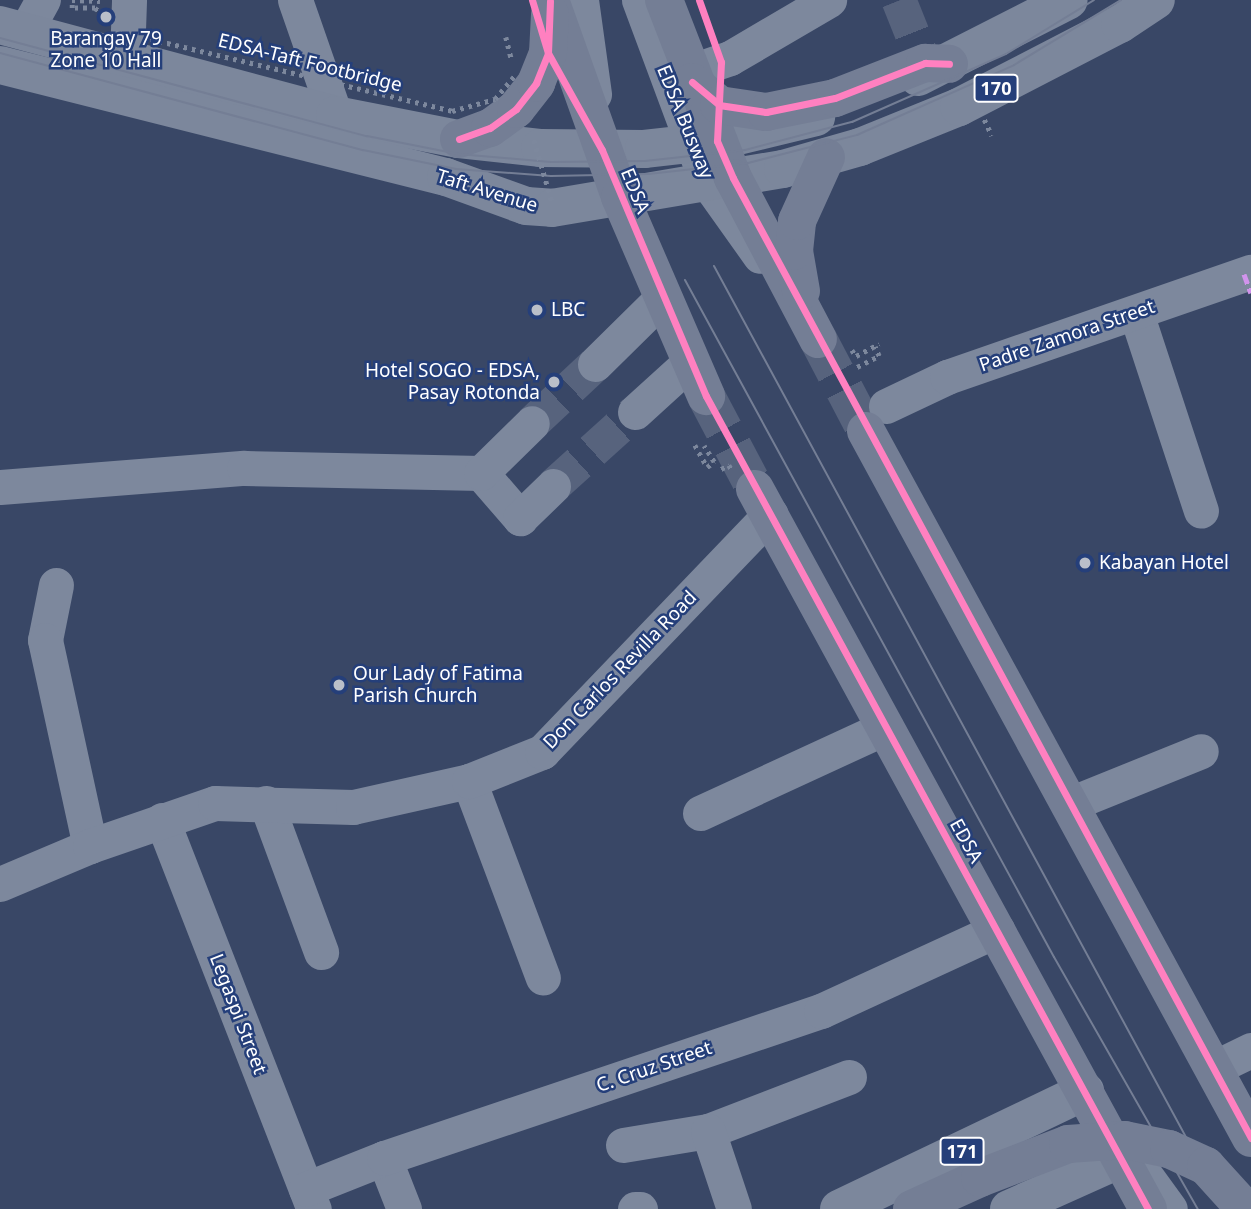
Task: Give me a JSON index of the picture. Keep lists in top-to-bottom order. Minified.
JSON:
{"streets":{"highway":["EDSA"],"main road":["170","Taft Avenue","171"],"street":["EDSA Busway","Padre Zamora Street","Don Carlos Revilla Road","Legaspi Street","C. Cruz Street"],"path":["EDSA-Taft Footbridge"]},"crossings":[["EDSA Busway","Taft Avenue"],["Taft Avenue","EDSA"],["EDSA","Don Carlos Revilla Road"],["EDSA","C. Cruz Street"],["EDSA","171"],["Don Carlos Revilla Road","Legaspi Street"],["Legaspi Street","C. Cruz Street"]],"places":["Barangay 79 Zone 10 Hall","LBC","Hotel SOGO - EDSA, Pasay Rotonda","Kabayan Hotel","Our Lady of Fatima Parish Church"]}
